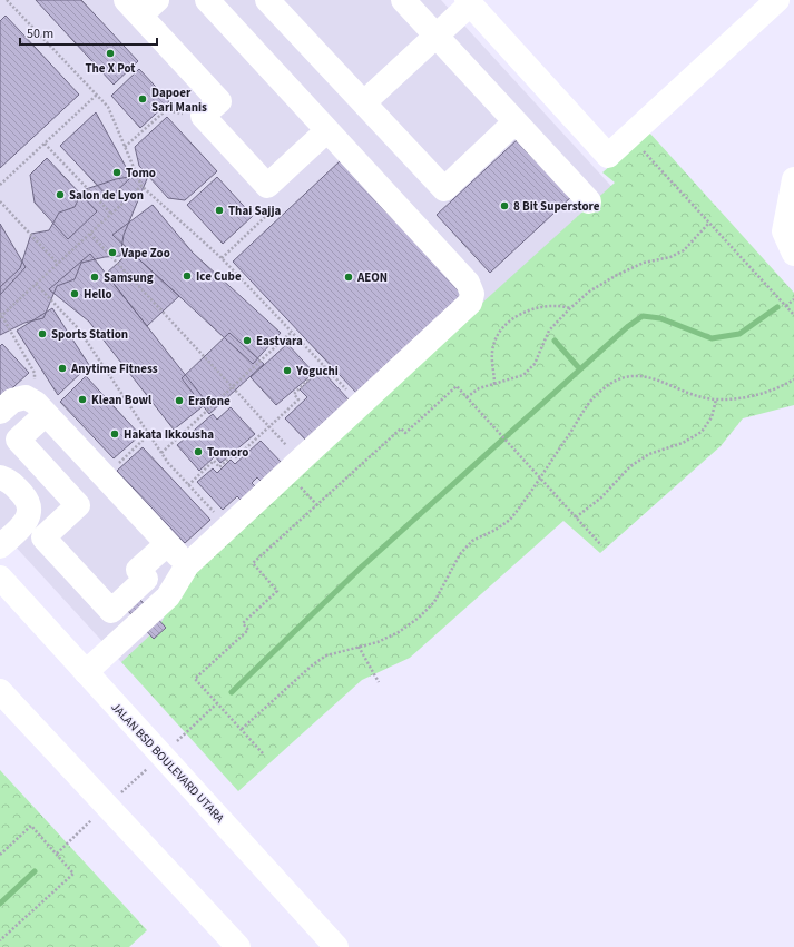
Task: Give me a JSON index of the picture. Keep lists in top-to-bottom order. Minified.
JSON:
{"streets":{"main road":["JALAN BSD BOULEVARD UTARA"]},"places":["The X Pot","Dapoer Sari Manis","Tomo","Salon de Lyon","8 Bit Superstore","Thai Sajja","Vape Zoo","Ice Cube","Samsung","AEON","Hello","Sports Station","Eastvara","Anytime Fitness","Yoguchi","Klean Bowl","Erafone","Hakata Ikkousha","Tomoro"],"scale_bar":"50 m"}
